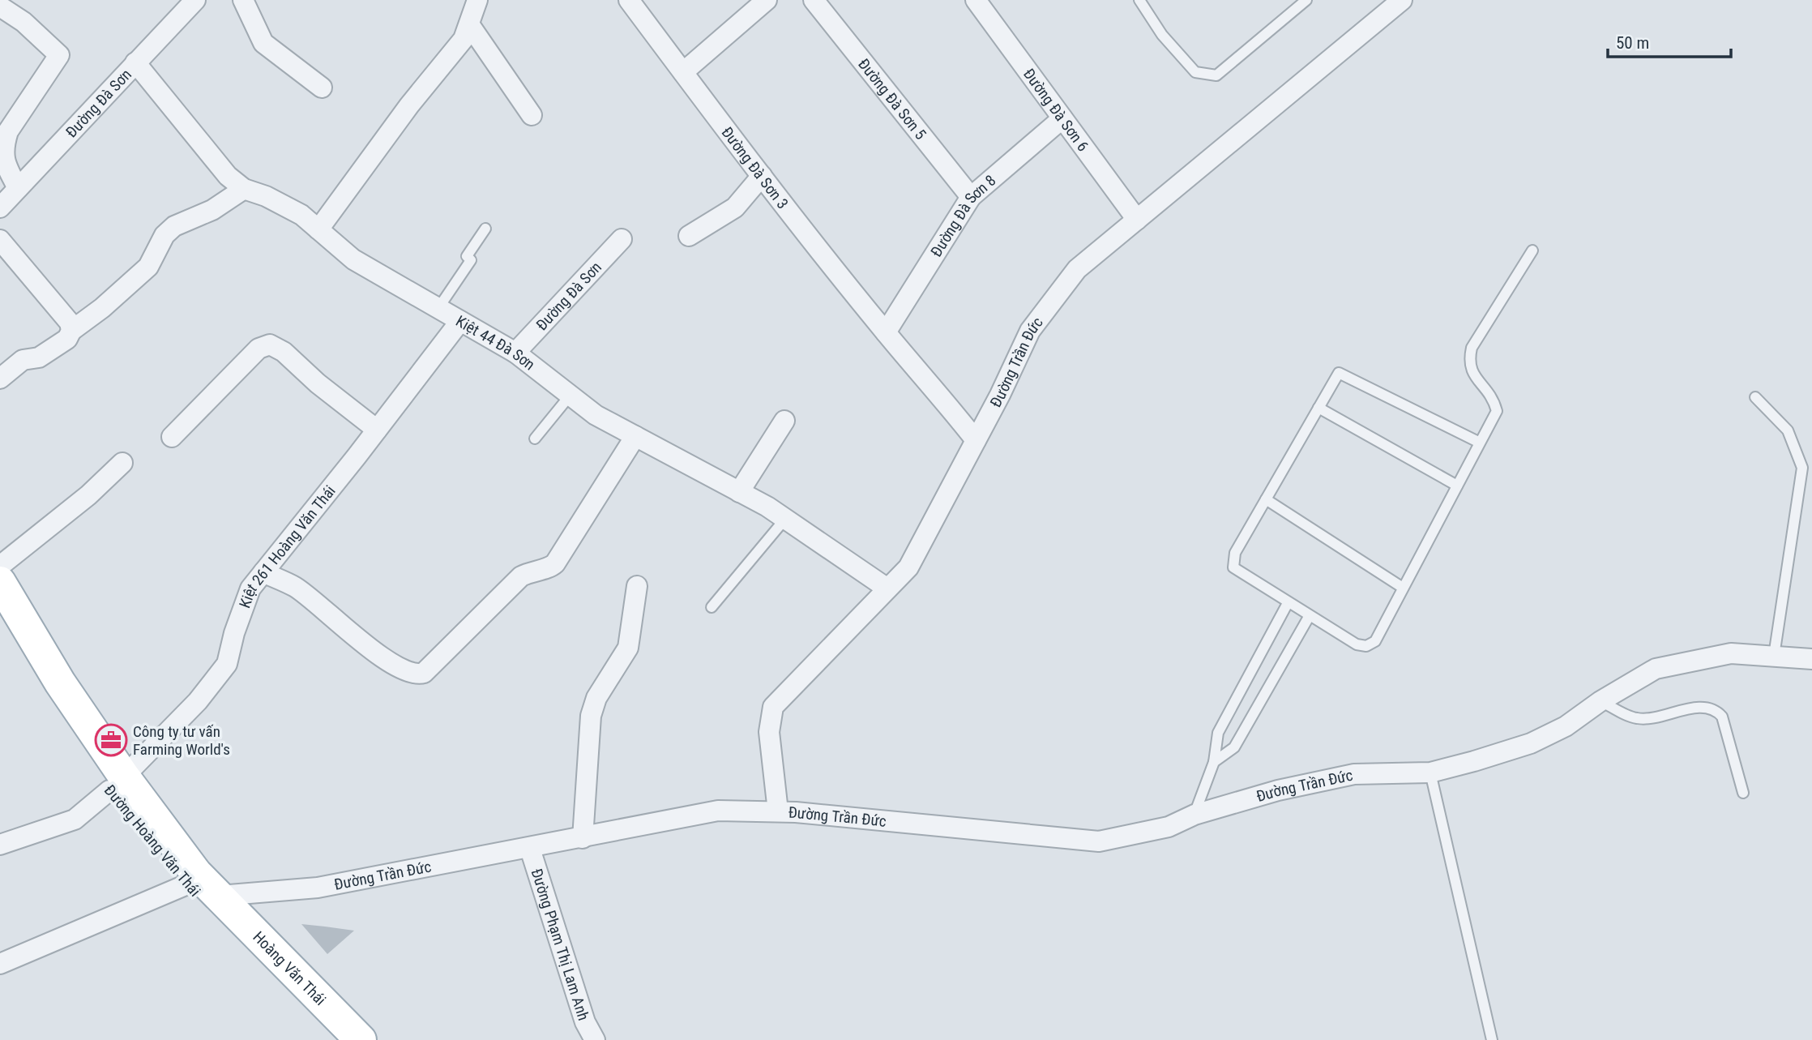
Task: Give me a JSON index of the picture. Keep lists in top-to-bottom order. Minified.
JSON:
{"streets":{"main road":["Đường Hoàng Văn Thái","Hoàng Văn Thái"],"street":["Đường Đà Sơn 5","Đường Đà Sơn","Đường Đà Sơn 6","Đường Đà Sơn 3","Đường Đà Sơn 8","Kiệt 44 Đà Sơn","Đường Trần Đức","Kiệt 261 Hoàng Văn Thái","Đường Phạm Thị Lam Anh"]},"crossings":[["Đường Đà Sơn 5","Đường Đà Sơn 8"],["Đường Đà Sơn","Kiệt 44 Đà Sơn"],["Đường Đà Sơn 6","Đường Đà Sơn 8"],["Đường Đà Sơn 6","Đường Trần Đức"],["Đường Đà Sơn 3","Đường Đà Sơn 8"],["Đường Đà Sơn 3","Đường Trần Đức"],["Kiệt 44 Đà Sơn","Đường Trần Đức"],["Kiệt 44 Đà Sơn","Kiệt 261 Hoàng Văn Thái"],["Đường Trần Đức","Đường Hoàng Văn Thái"],["Đường Trần Đức","Đường Phạm Thị Lam Anh"],["Đường Trần Đức","Hoàng Văn Thái"],["Kiệt 261 Hoàng Văn Thái","Đường Hoàng Văn Thái"],["Đường Hoàng Văn Thái","Hoàng Văn Thái"]],"places":{"office":["Công ty tư vấn Farming World's"]},"scale_bar":"50 m"}
